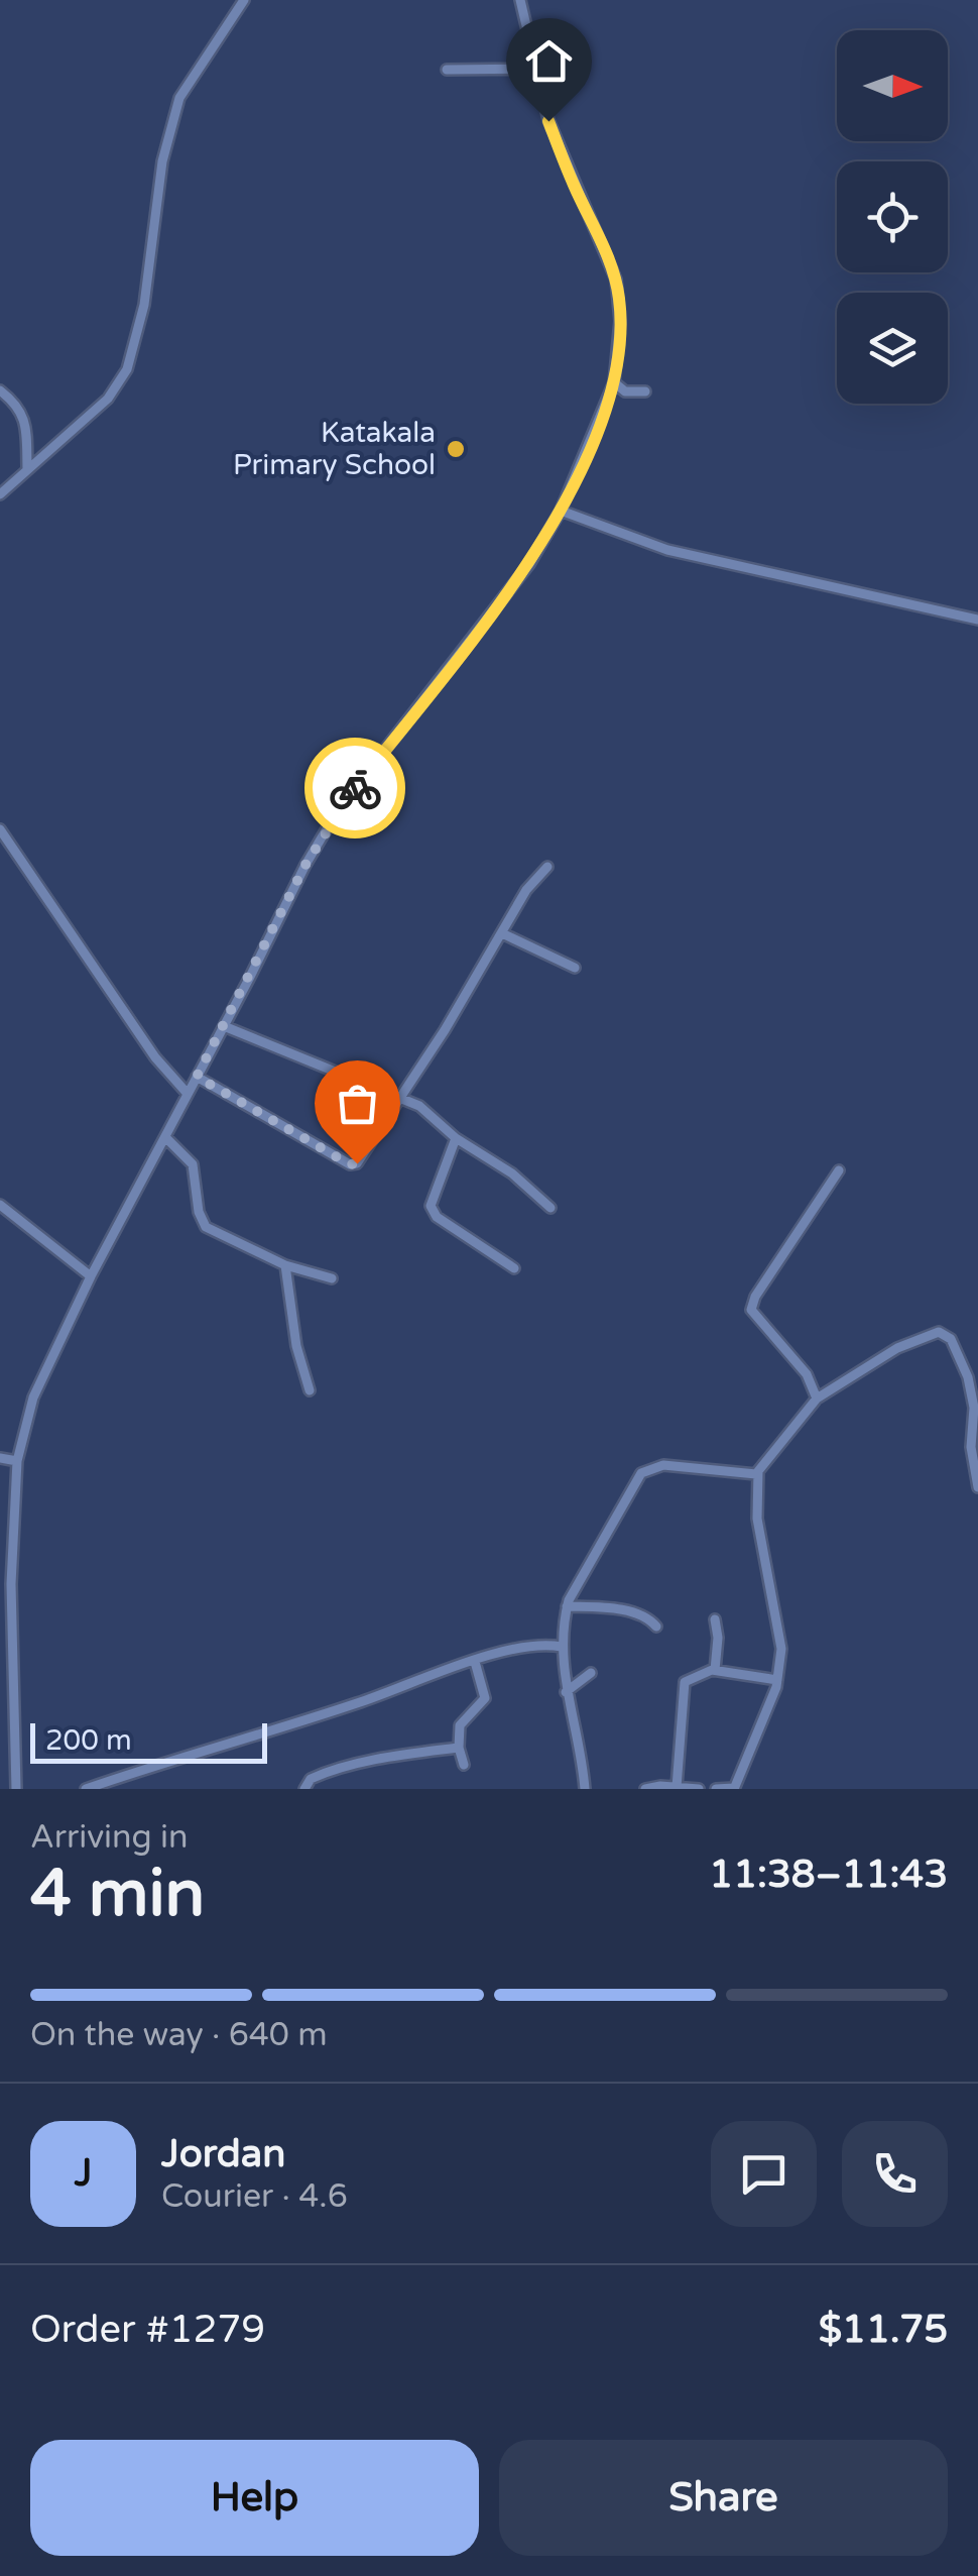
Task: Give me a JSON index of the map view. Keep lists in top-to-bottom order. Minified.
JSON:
{"places":["Katakala Primary School"],"scale_bar":"200 m","north":"right","page":{"scale":"200 m","heading":["4 min","Arriving in","11:38–11:43"],"panel":["Jordan","Courier · 4.6","Order #1279","$11.75"],"bar":"On the way · 640 m","round":"J","buttons":["Help","Share"]}}
